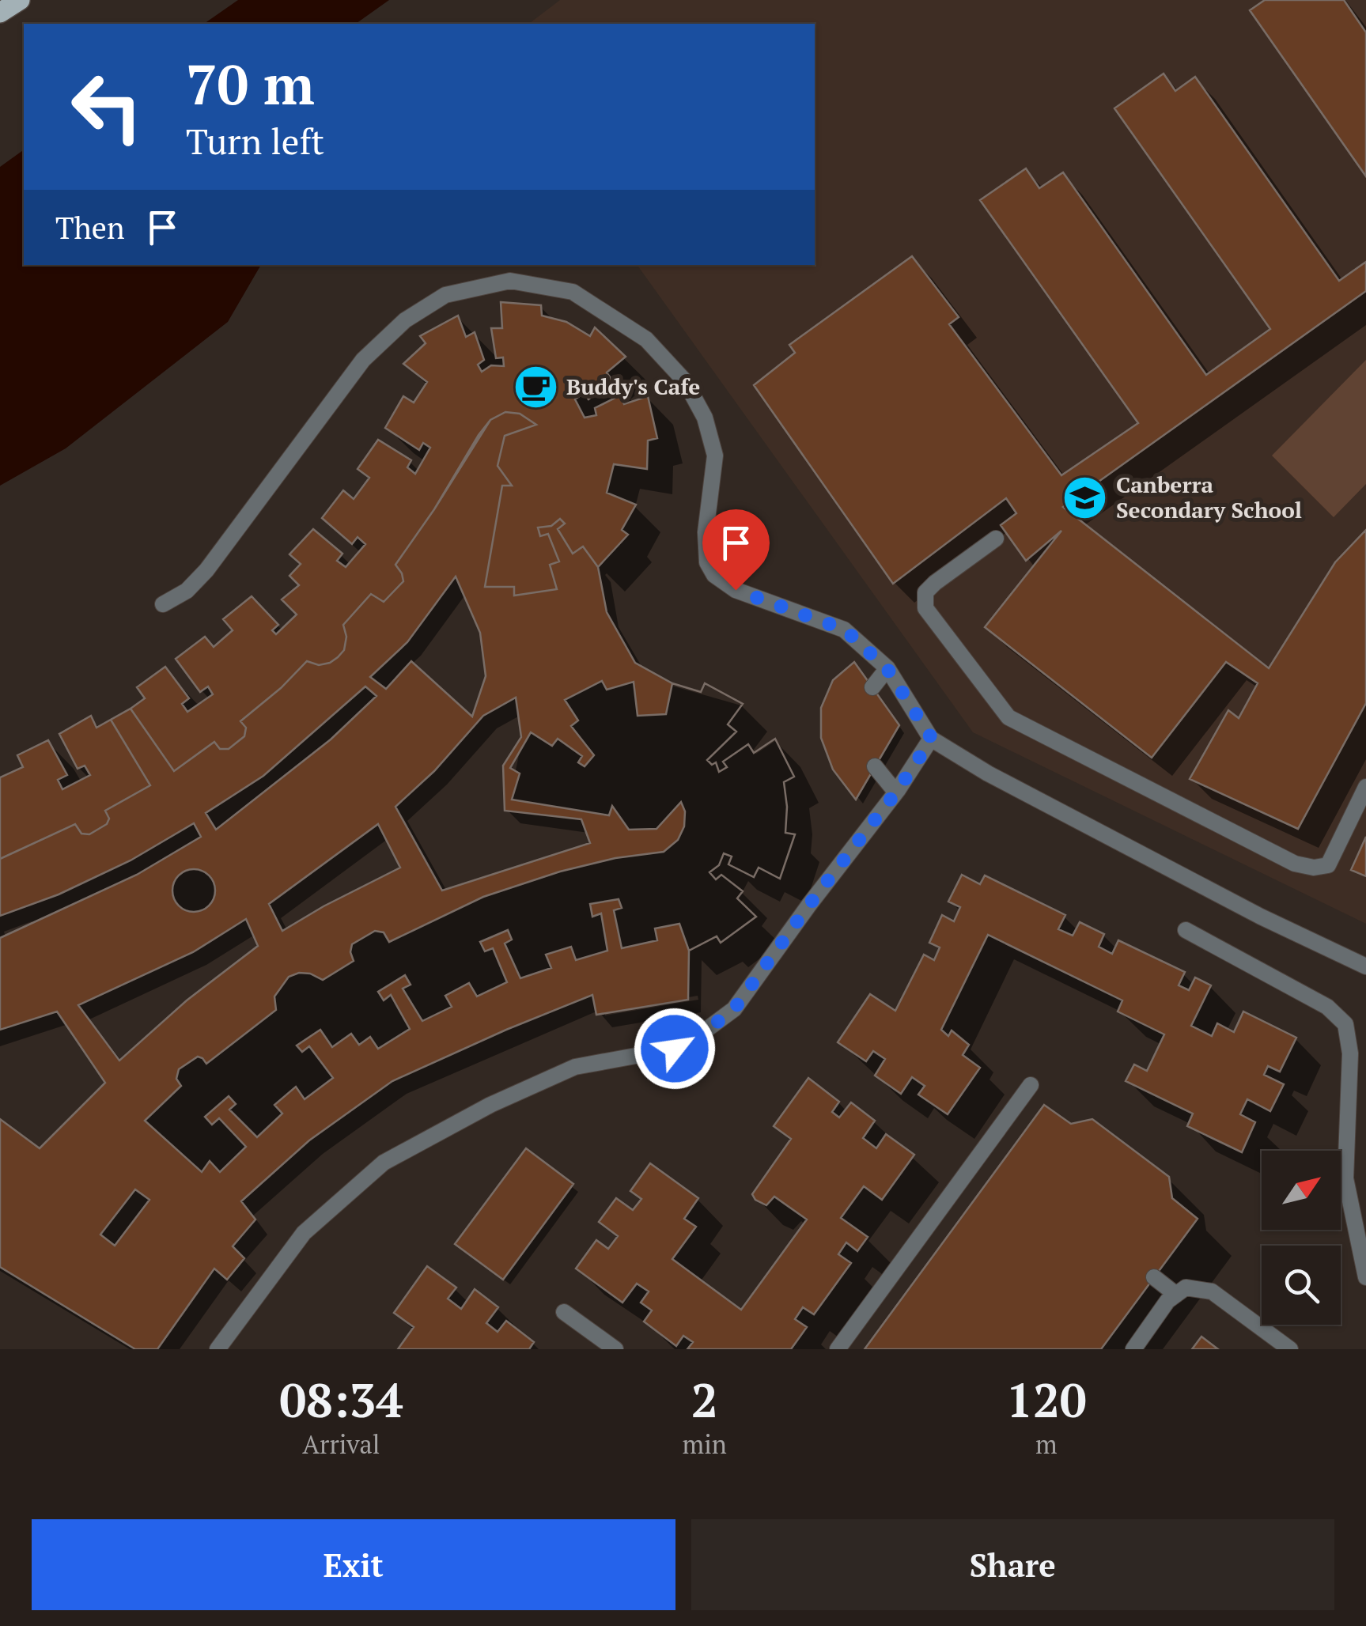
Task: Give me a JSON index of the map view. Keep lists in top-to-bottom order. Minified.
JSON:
{"places":{"cafe":["Buddy's Cafe"],"school or university":["Canberra Secondary School"]},"north":"top right","page":{"turn":["70 m","Turn left"],"then":"Then","eta":["08:34","Arrival","2","min","120","m"],"buttons":["Exit","Share"]}}
